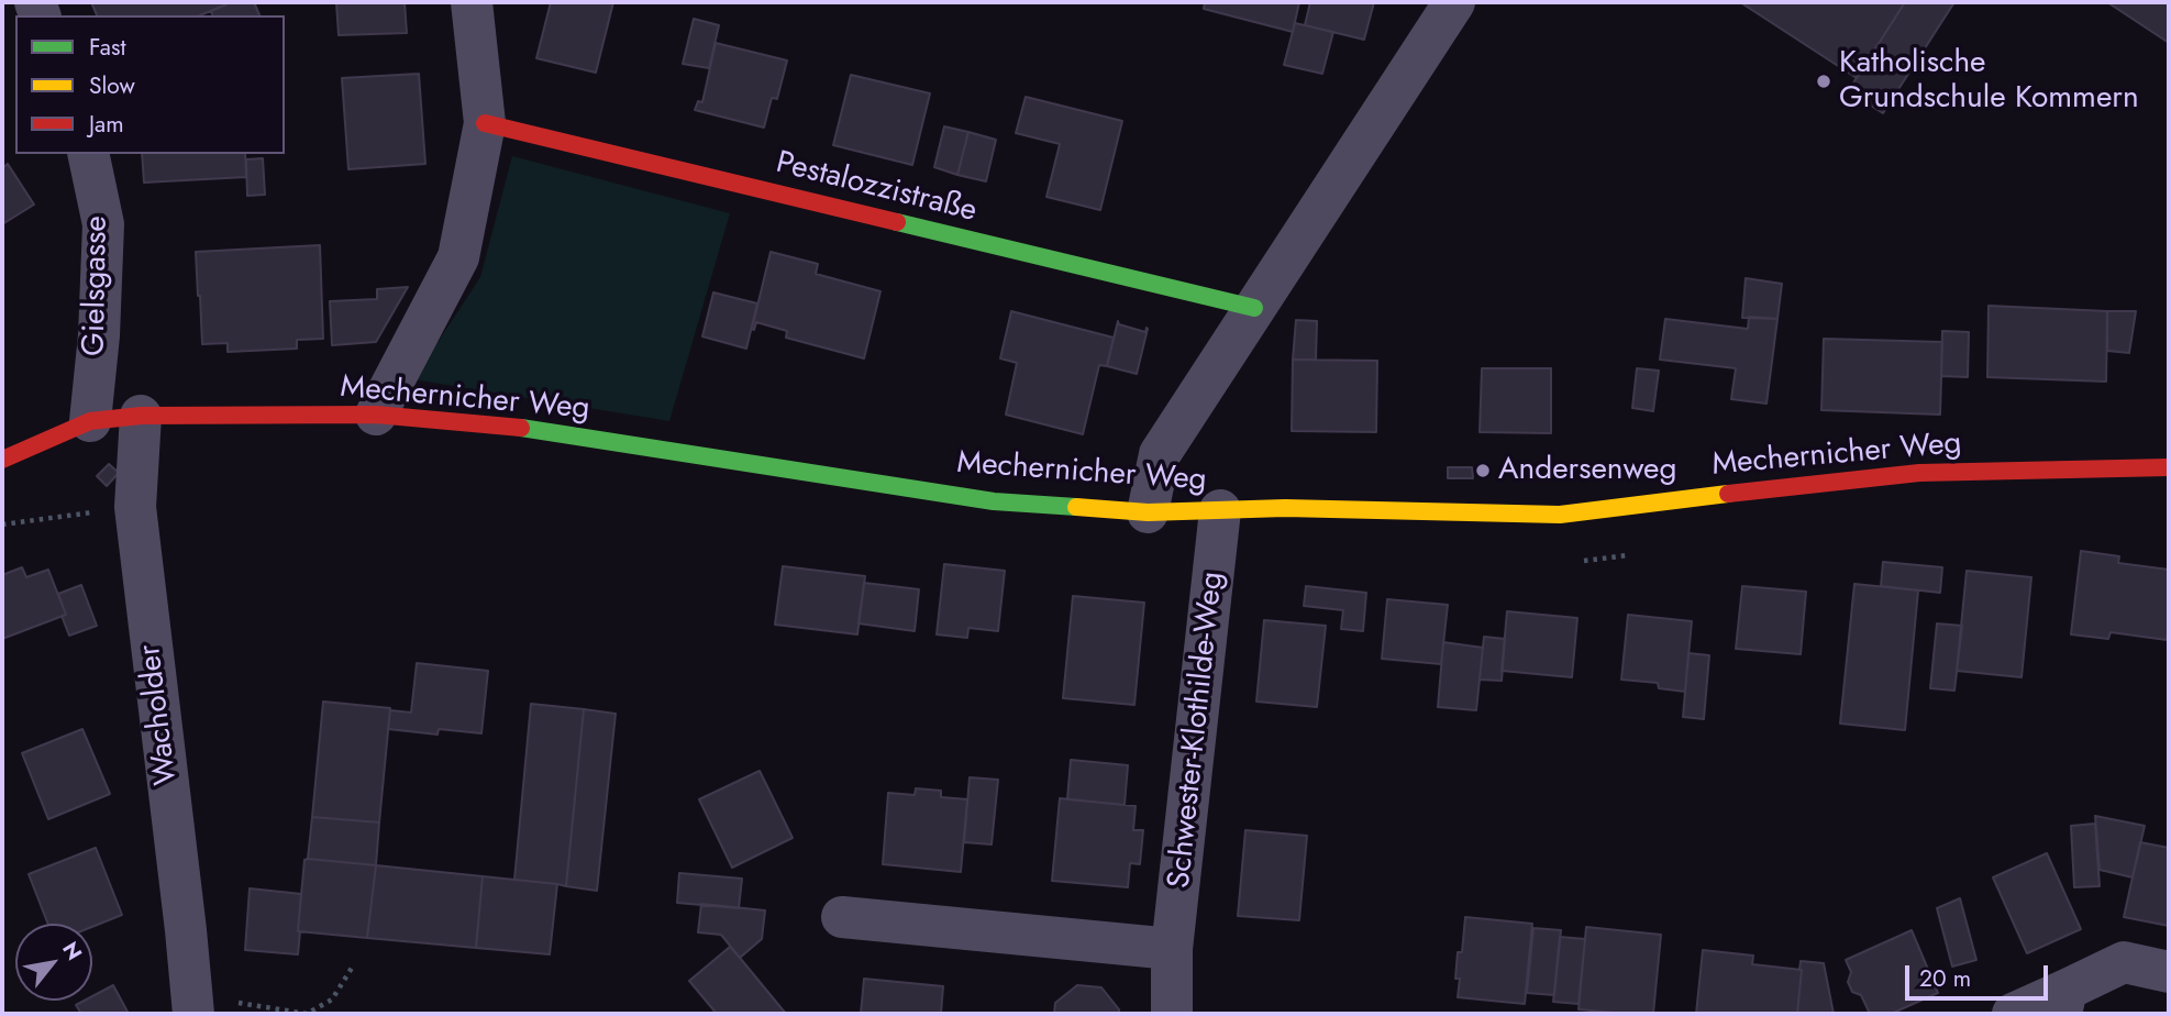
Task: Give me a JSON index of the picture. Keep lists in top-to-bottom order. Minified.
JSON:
{"streets":{"street":["Pestalozzistraße","Gielsgasse","Mechernicher Weg","Wacholder","Schwester-Klothilde-Weg"]},"crossings":[["Gielsgasse","Mechernicher Weg"],["Mechernicher Weg","Wacholder"],["Mechernicher Weg","Schwester-Klothilde-Weg"]],"places":["Katholische Grundschule Kommern","Andersenweg"],"legend":["Fast","Slow","Jam"],"scale_bar":"20 m","north":"top right"}
